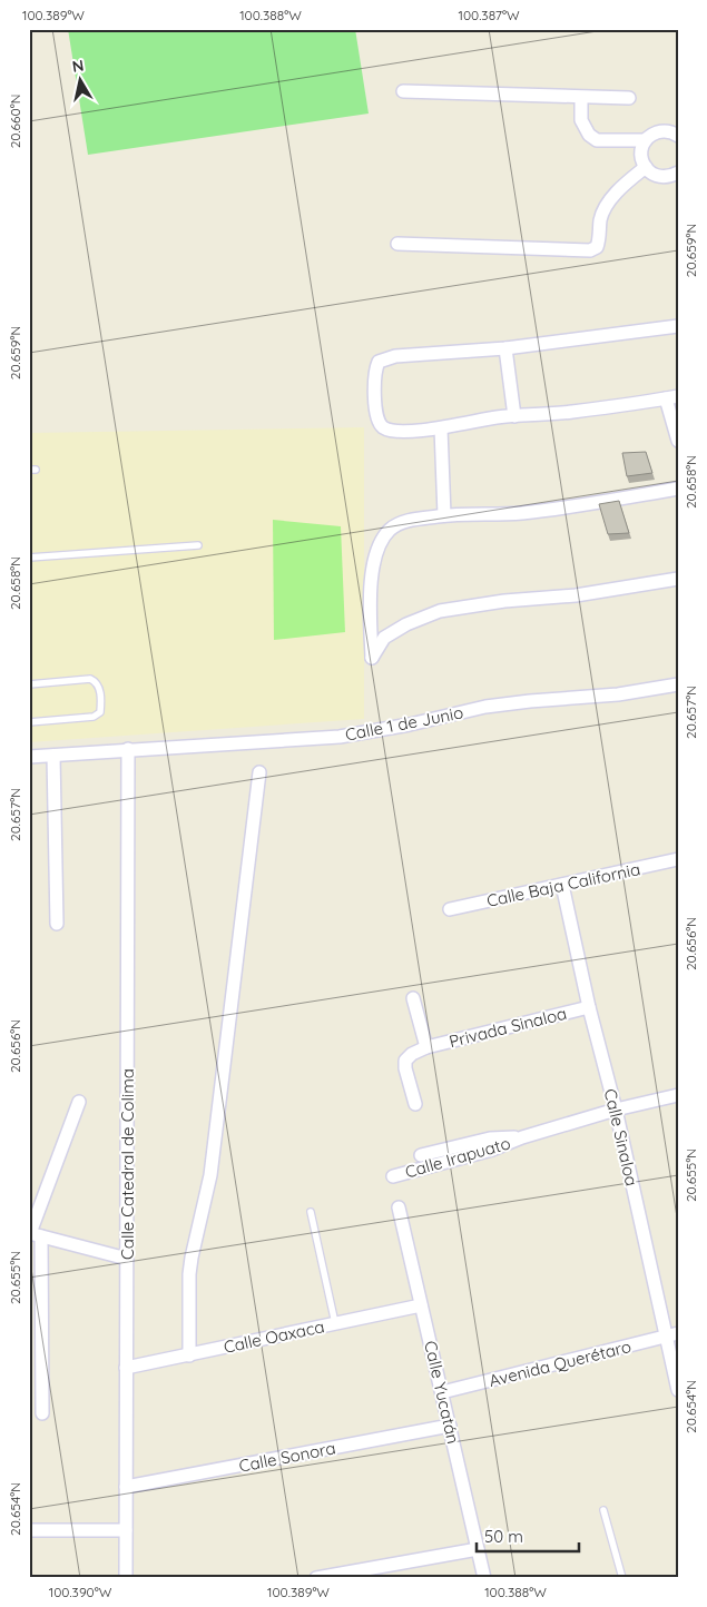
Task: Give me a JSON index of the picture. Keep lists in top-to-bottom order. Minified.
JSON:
{"streets":{"street":["Calle 1 de Junio","Calle Baja California","Privada Sinaloa","Calle Sinaloa","Calle Irapuato","Calle Catedral de Colima","Calle Oaxaca","Avenida Querétaro","Calle Yucatán","Calle Sonora"]},"crossings":[["Calle 1 de Junio","Calle Catedral de Colima"],["Calle Baja California","Calle Sinaloa"],["Privada Sinaloa","Calle Sinaloa"],["Calle Sinaloa","Calle Irapuato"],["Calle Sinaloa","Avenida Querétaro"],["Calle Catedral de Colima","Calle Oaxaca"],["Calle Catedral de Colima","Calle Sonora"],["Calle Oaxaca","Calle Yucatán"],["Avenida Querétaro","Calle Yucatán"],["Calle Yucatán","Calle Sonora"]],"scale_bar":"50 m","north":"top","coordinates":["100.389°W","100.388°W","100.387°W","20.660°N","20.659°N","20.658°N","20.657°N","20.656°N","20.655°N","20.654°N","100.390°W"]}
